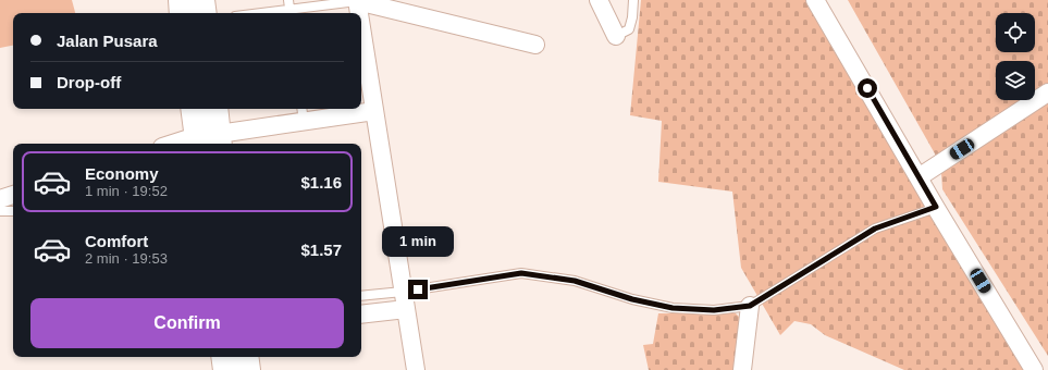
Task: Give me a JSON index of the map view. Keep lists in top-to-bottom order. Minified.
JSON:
{"page":{"banner":["Jalan Pusara","Drop-off"],"list":[{"name":"Economy","note":"1 min · 19:52","value":"$1.16"},{"name":"Comfort","note":"2 min · 19:53","value":"$1.57"}],"bubble":"1 min","buttons":"Confirm"}}
